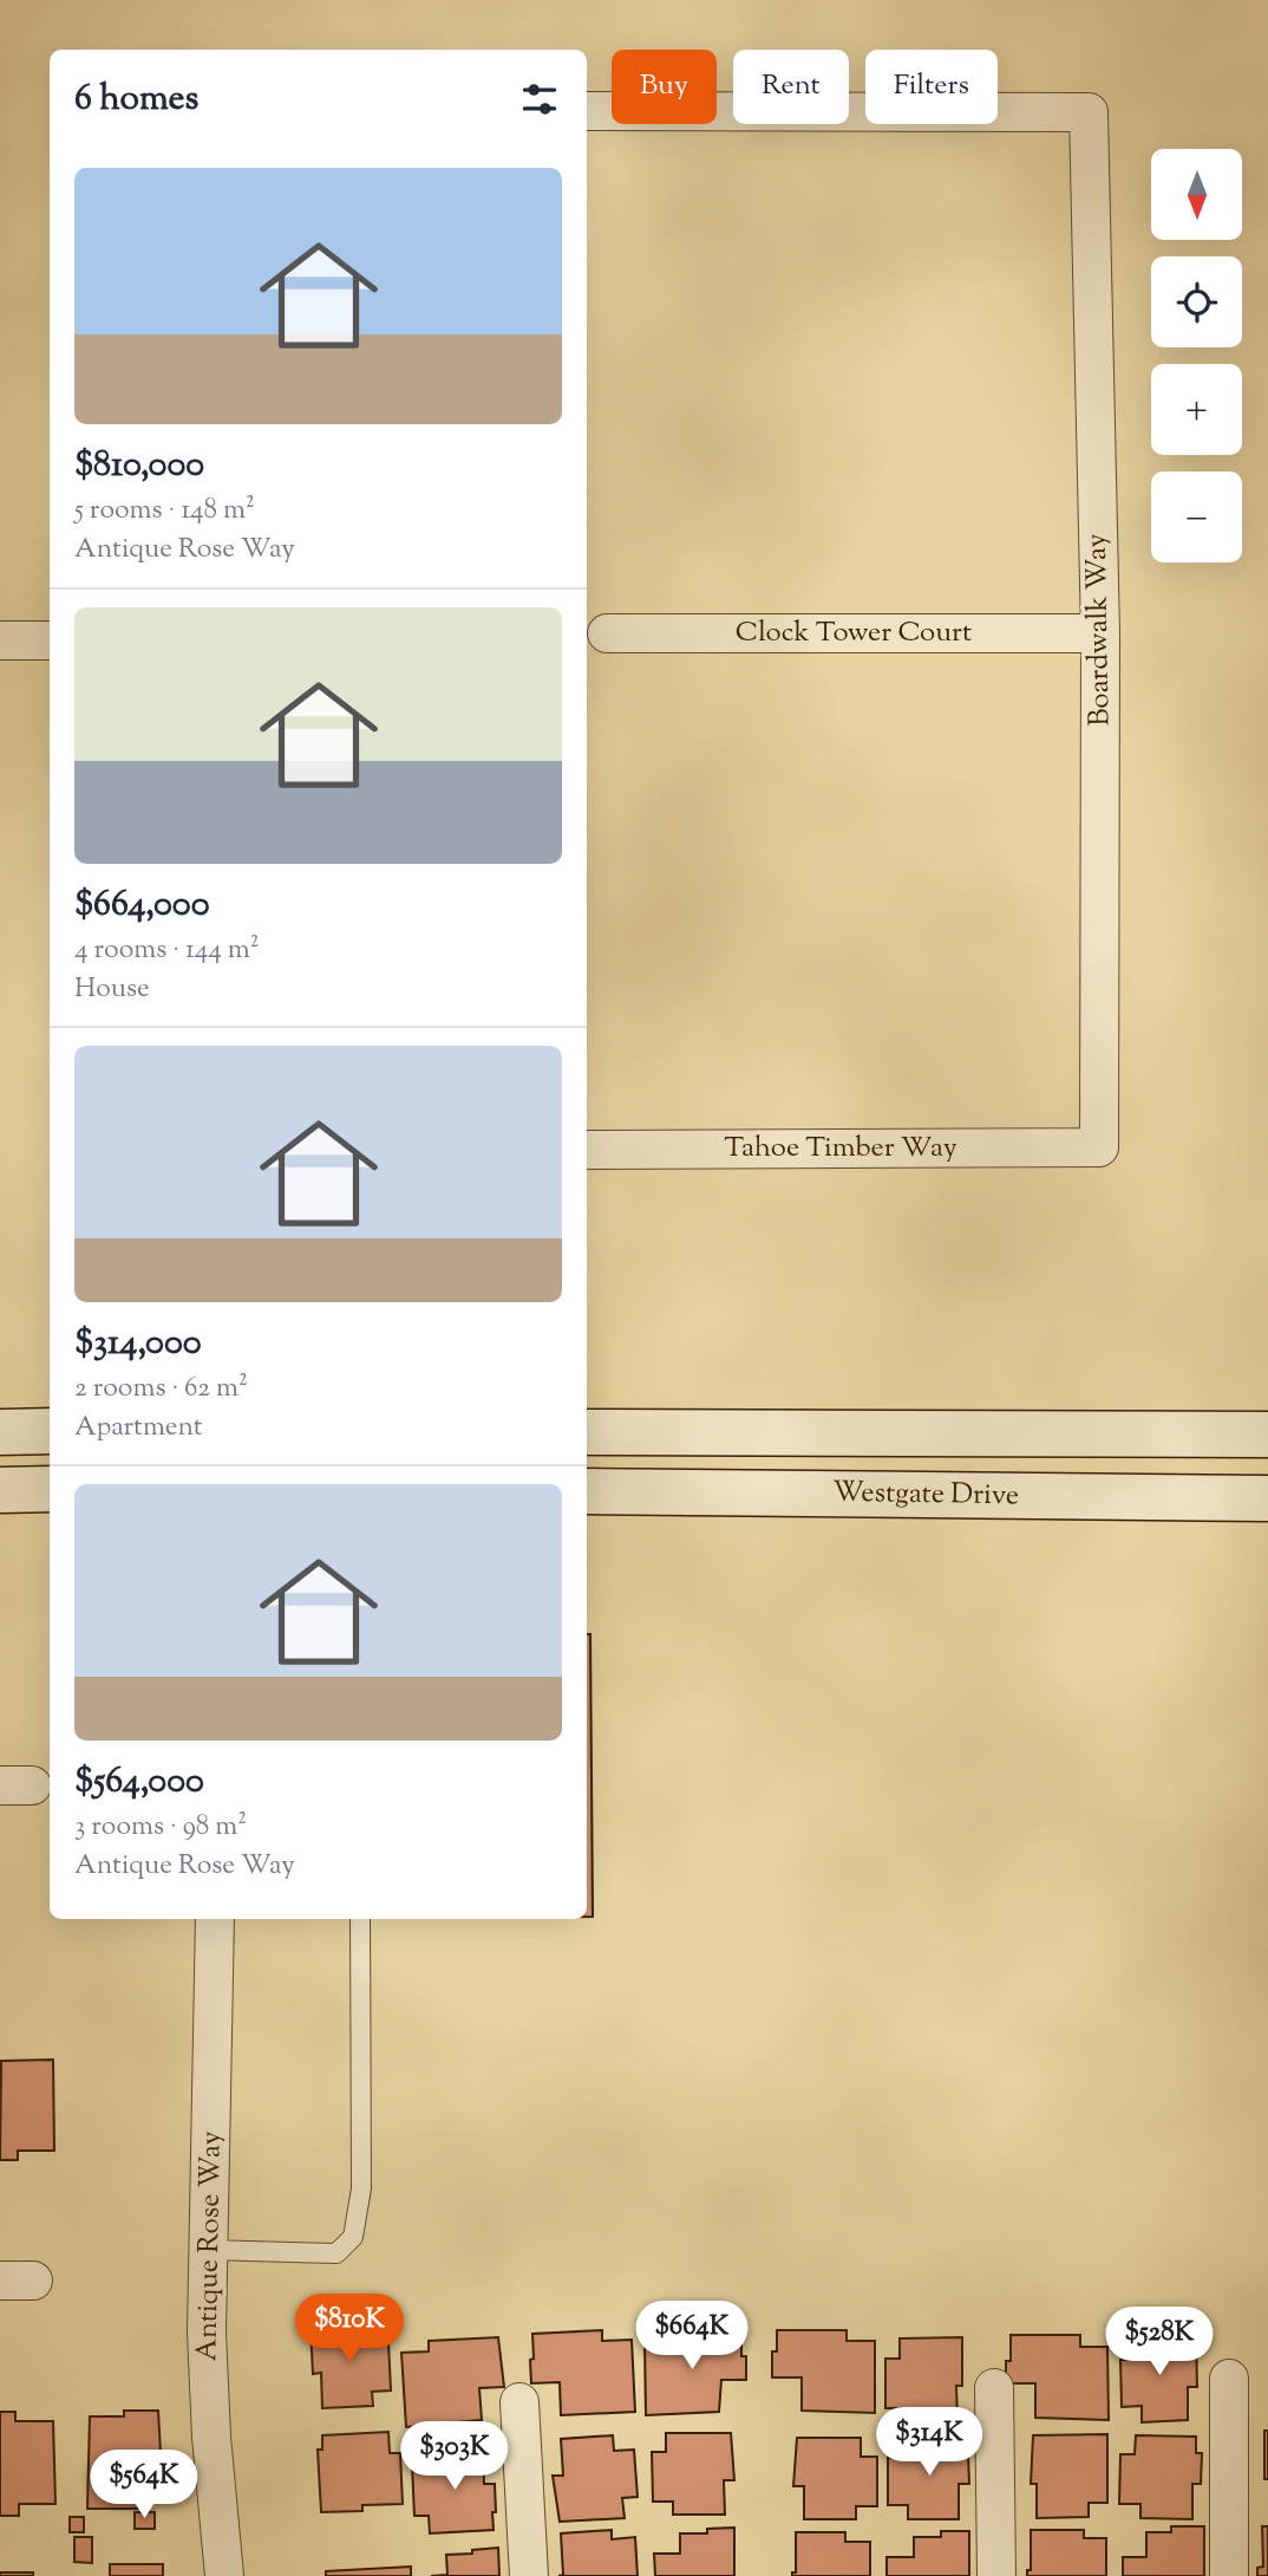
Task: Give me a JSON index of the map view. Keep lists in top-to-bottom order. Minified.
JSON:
{"streets":{"street":["Boardwalk Way","Clock Tower Court","Tahoe Timber Way","Westgate Drive","Antique Rose Way"]},"crossings":[["Boardwalk Way","Clock Tower Court"],["Boardwalk Way","Tahoe Timber Way"]],"north":"bottom","page":{"chip":["Buy","Rent","Filters"],"heading":"6 homes","map_buttons":["+","−"],"list":[{"name":"$810,000","note":"5 rooms · 148 m² · Antique Rose Way"},{"name":"$664,000","note":"4 rooms · 144 m² · House"},{"name":"$314,000","note":"2 rooms · 62 m² · Apartment"},{"name":"$564,000","note":"3 rooms · 98 m² · Antique Rose Way"}],"price":["$810K","$664K","$528K","$314K","$303K","$564K"]}}
